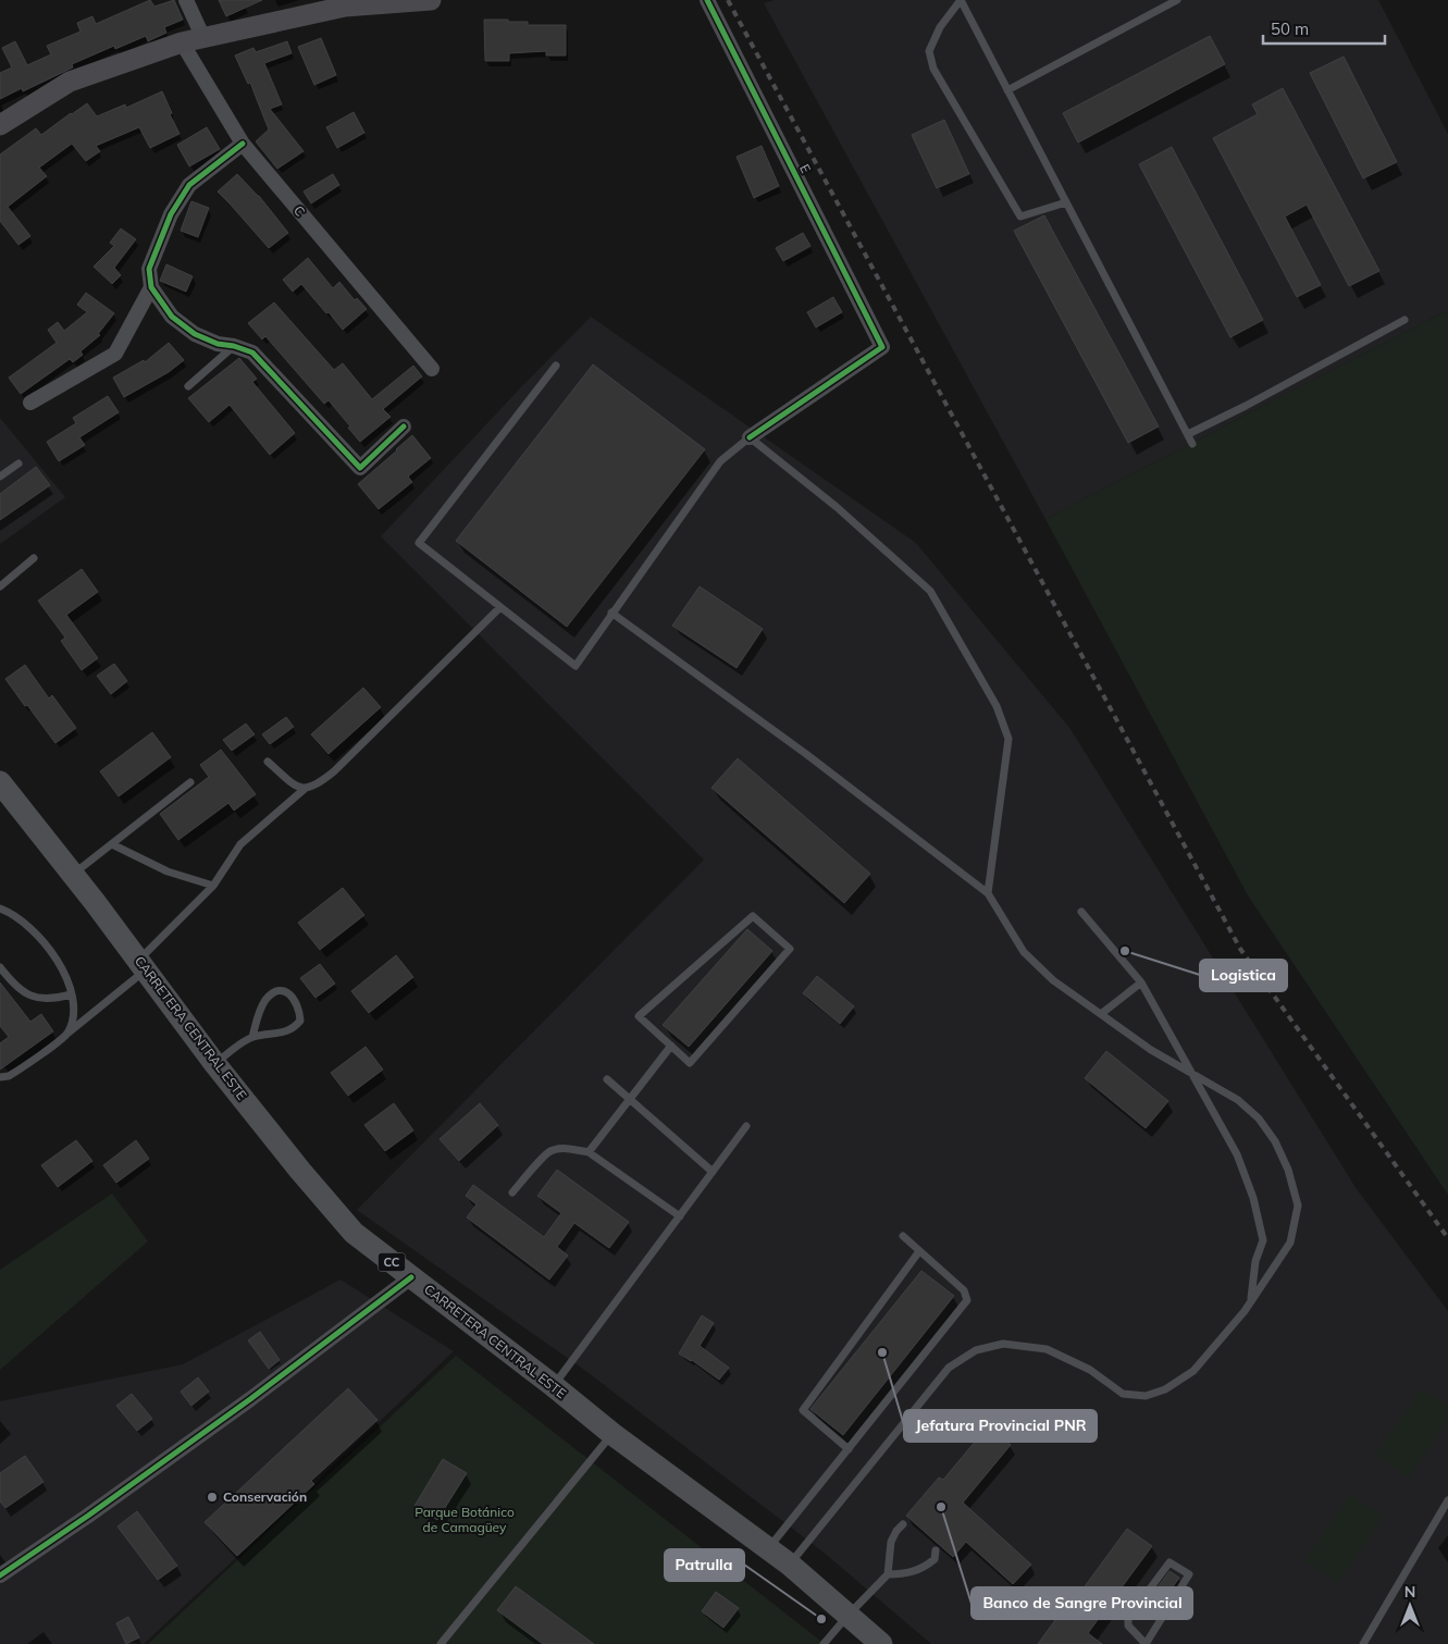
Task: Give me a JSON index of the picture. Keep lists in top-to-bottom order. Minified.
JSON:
{"streets":{"main road":["CARRETERA CENTRAL ESTE","CC"],"street":["E","C"]},"parks":["Parque Botánico de Camagüey"],"places":["Logistica","Jefatura Provincial PNR","Conservación","Banco de Sangre Provincial","Patrulla"],"scale_bar":"50 m","north":"top"}
